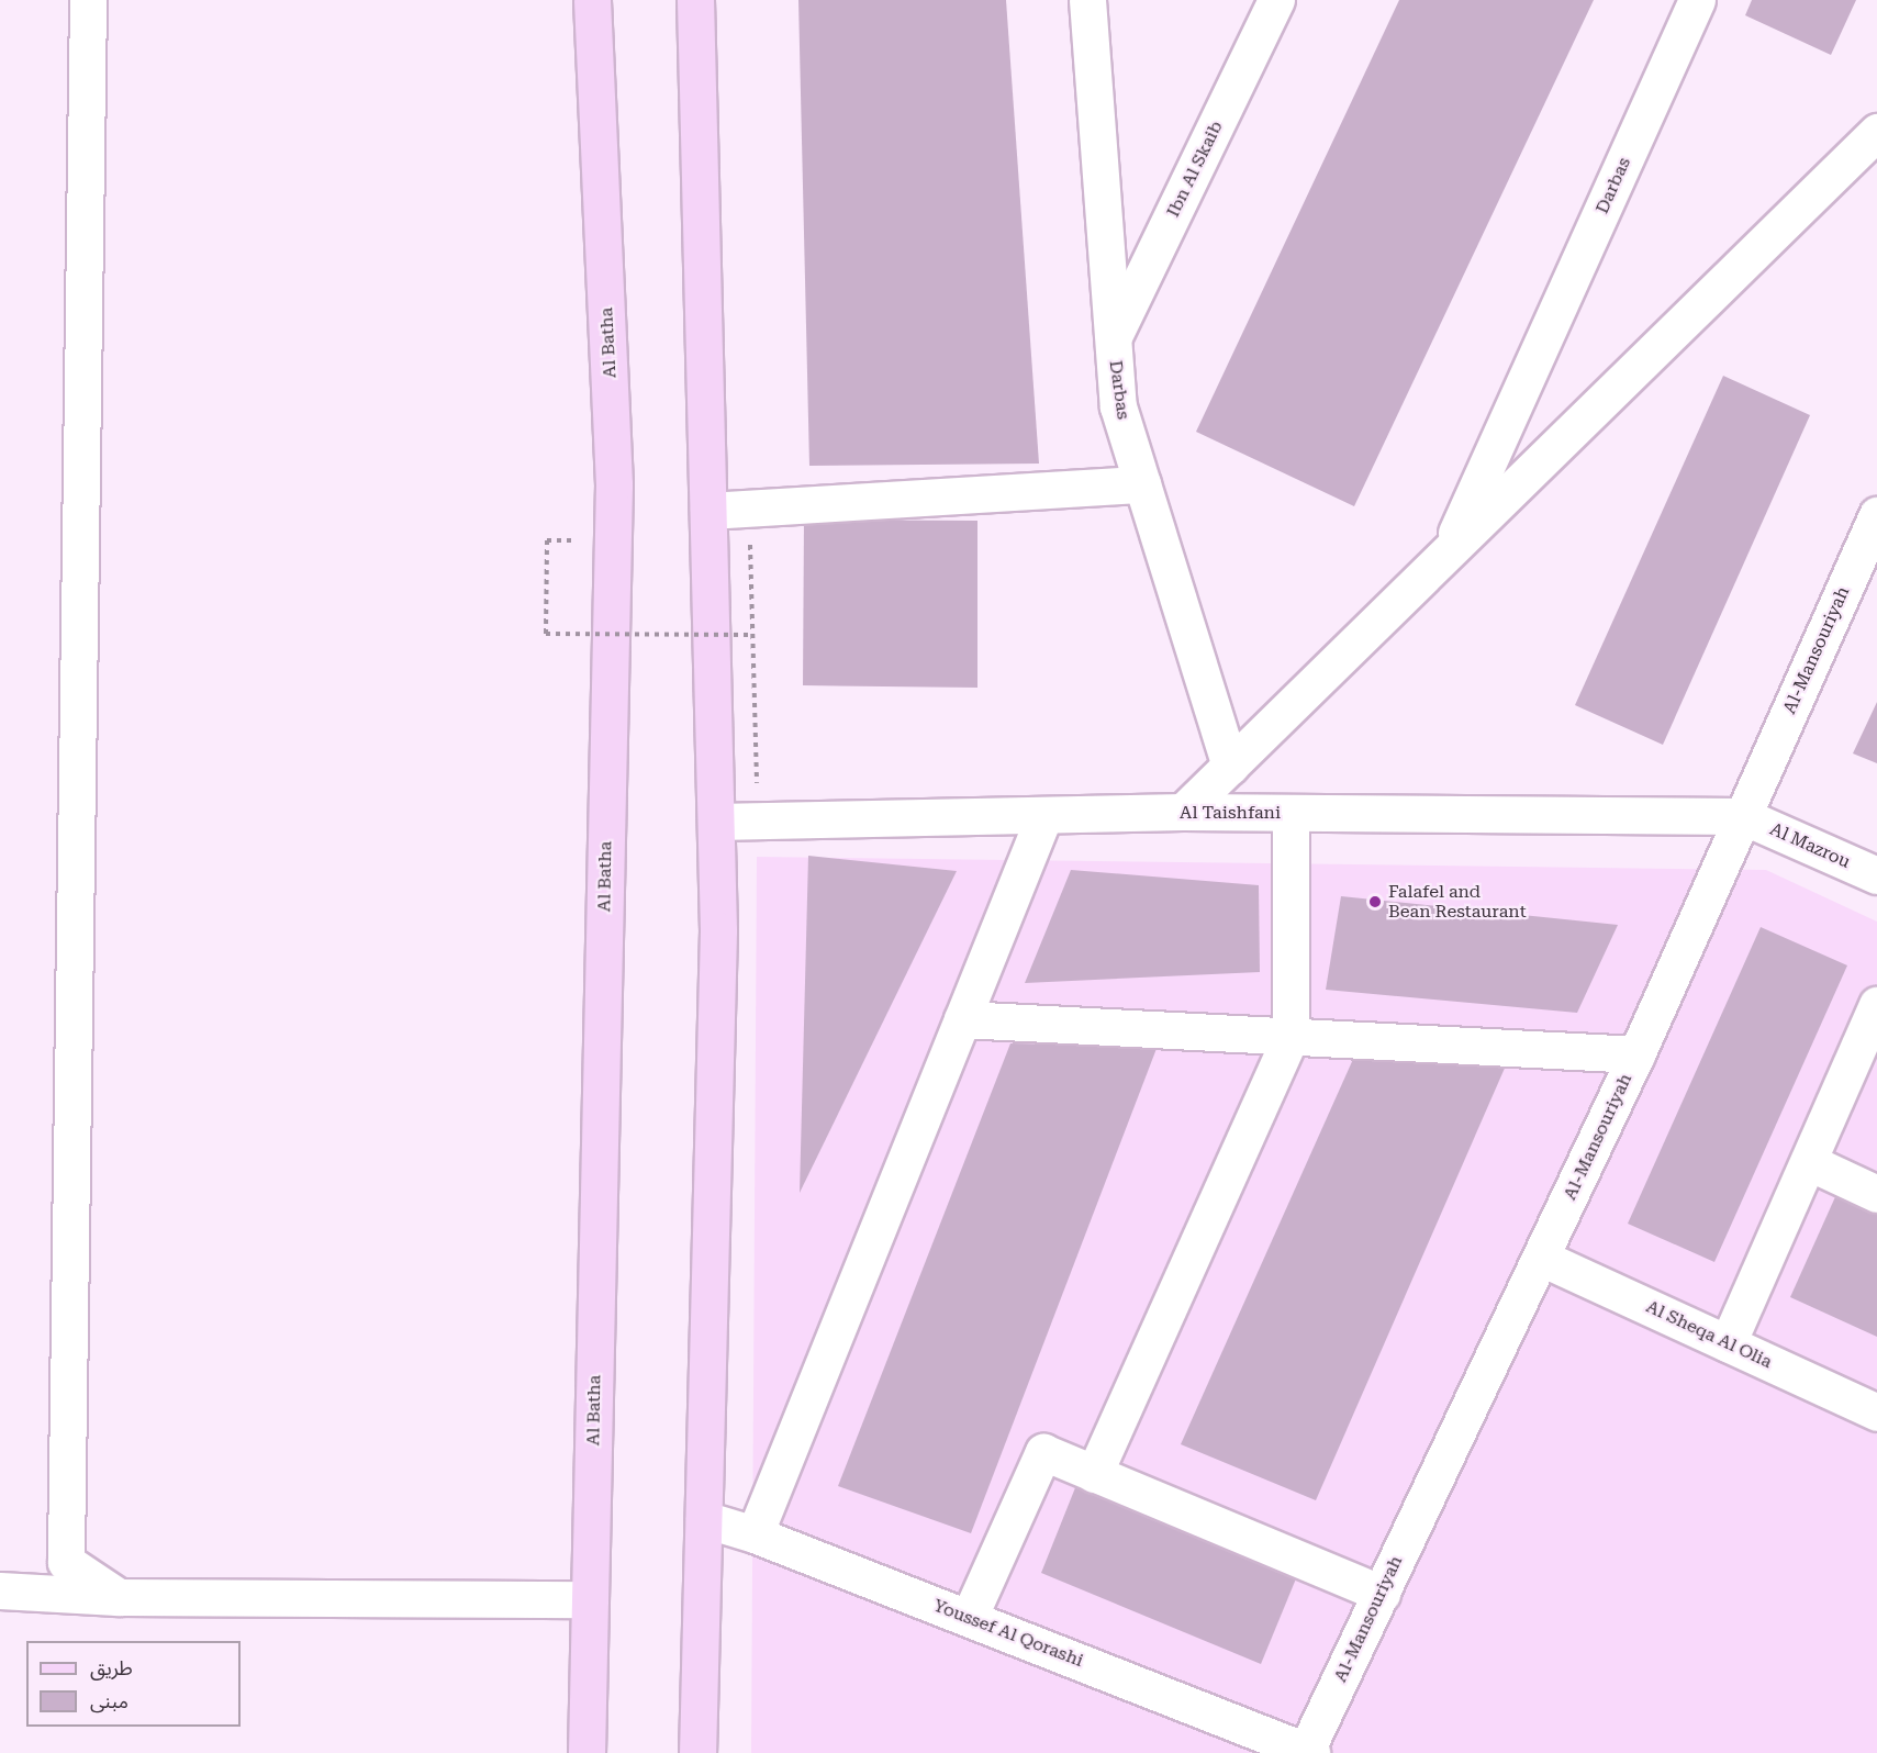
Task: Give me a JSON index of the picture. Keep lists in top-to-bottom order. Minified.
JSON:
{"streets":{"main road":["Al Batha"],"street":["Ibn Al Skaib","Darbas","Al-Mansouriyah","Al Taishfani","Al Mazrou","Al Sheqa Al Olia","Youssef Al Qorashi"]},"crossings":[["Ibn Al Skaib","Darbas"],["Al-Mansouriyah","Al Taishfani"],["Al-Mansouriyah","Al Mazrou"],["Al-Mansouriyah","Al Sheqa Al Olia"],["Al-Mansouriyah","Youssef Al Qorashi"],["Al Taishfani","Al Mazrou"]],"places":["Falafel and Bean Restaurant"],"legend":["طريق","مبنى"]}
